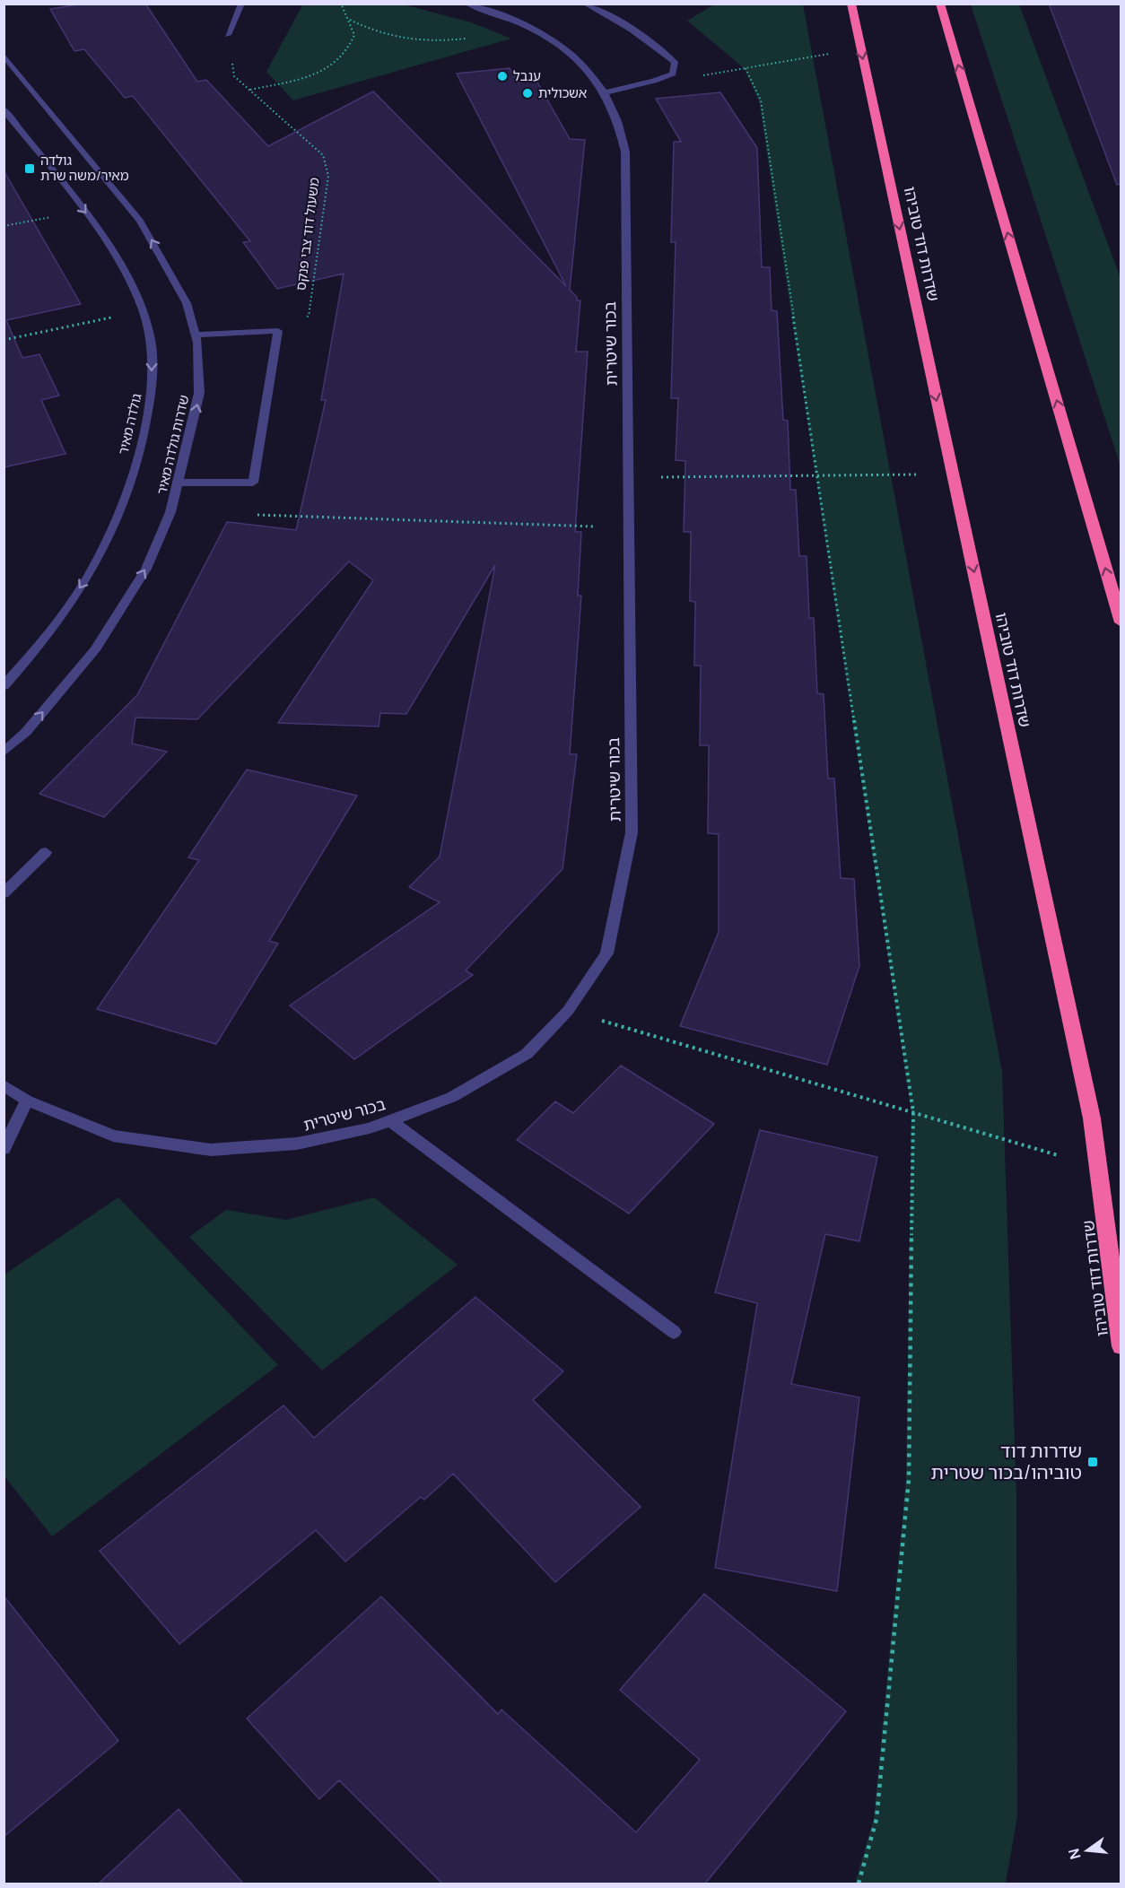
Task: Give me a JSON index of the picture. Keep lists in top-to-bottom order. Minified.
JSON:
{"streets":{"highway":["שדרות דוד טוביהו"],"street":["בכור שיטרית","גולדה מאיר","שדרות גולדה מאיר"],"path":["משעול דוד צבי פנקס"]},"one_way":["גולדה מאיר","שדרות גולדה מאיר"],"places":{"other":["ענבל","אשכולית"],"transit":["גולדה מאיר/משה שרת","שדרות דוד טוביהו/בכור שטרית"]},"north":"left"}
